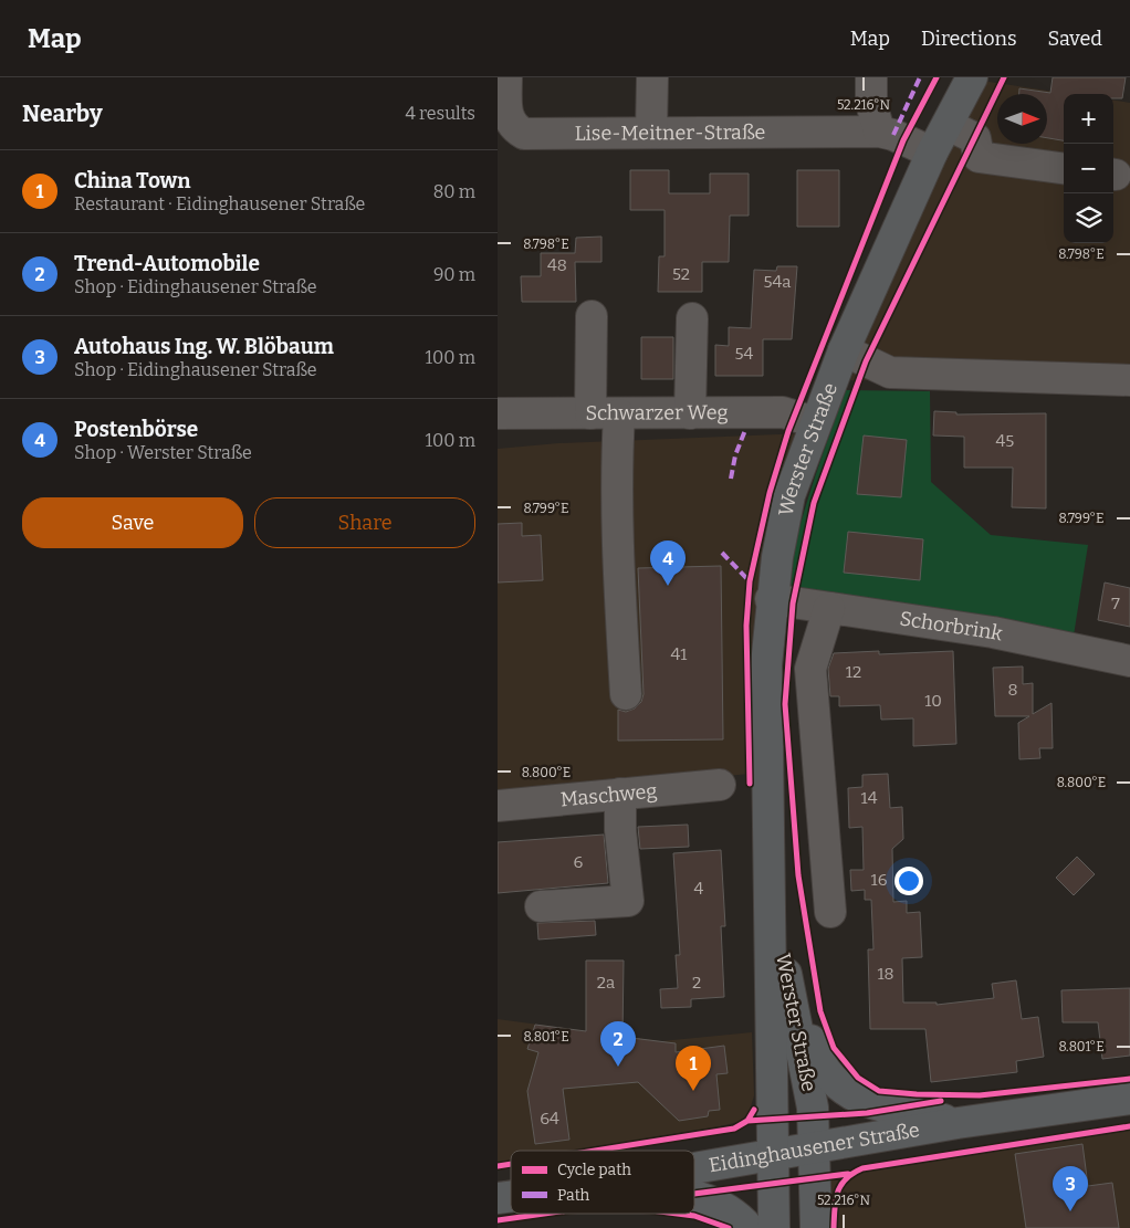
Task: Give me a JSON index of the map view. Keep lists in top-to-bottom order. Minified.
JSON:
{"streets":{"main road":["Werster Straße","Eidinghausener Straße"],"street":["Lise-Meitner-Straße","Schwarzer Weg","Schorbrink","Maschweg"]},"crossings":[["Lise-Meitner-Straße","Werster Straße"],["Schwarzer Weg","Werster Straße"],["Werster Straße","Schorbrink"],["Werster Straße","Eidinghausener Straße"]],"house_numbers":["48","52","54a","54","45","7","41","12","8","10","14","6","16","4","18","2a","2","64"],"legend":["Cycle path","Path"],"north":"right","page":{"header":"Map","nav":["Map","Directions","Saved"],"heading":["Nearby","4 results"],"map_buttons":["+","−"],"list":[{"mark":"1","name":"China Town","note":"Restaurant · Eidinghausener Straße","value":"80 m"},{"mark":"2","name":"Trend-Automobile","note":"Shop · Eidinghausener Straße","value":"90 m"},{"mark":"3","name":"Autohaus Ing. W. Blöbaum","note":"Shop · Eidinghausener Straße","value":"100 m"},{"mark":"4","name":"Postenbörse","note":"Shop · Werster Straße","value":"100 m"}],"buttons":["Save","Share"],"pins":["4","2","1","3"]},"coordinates":["52.216°N","8.798°E","8.799°E","8.800°E","8.801°E"]}
